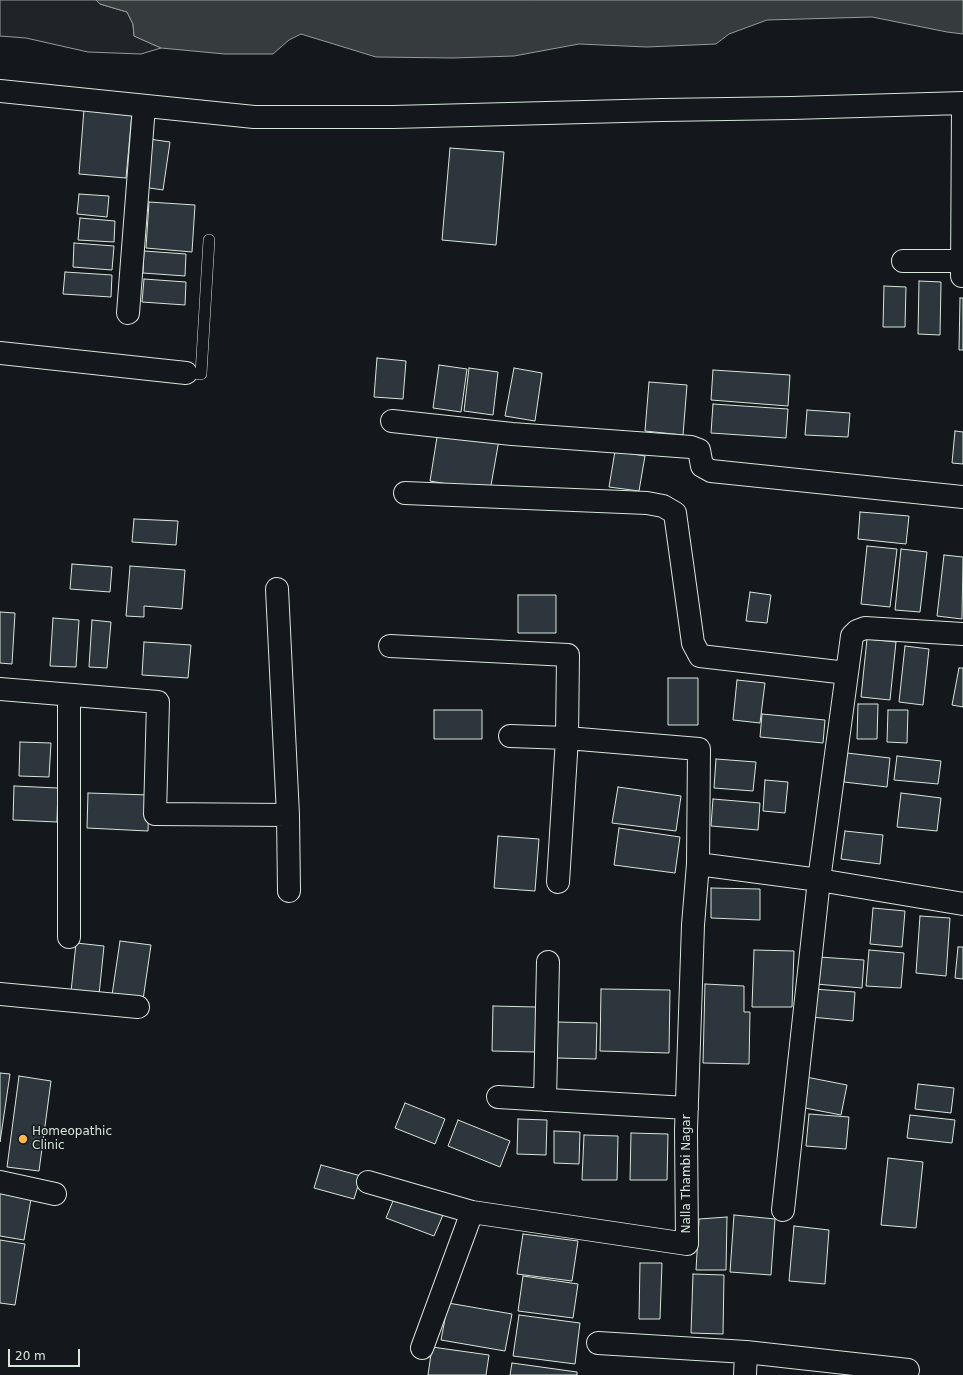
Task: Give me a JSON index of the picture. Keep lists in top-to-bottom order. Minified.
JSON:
{"streets":{"street":["Nalla Thambi Nagar"]},"places":["Homeopathic Clinic"],"scale_bar":"20 m"}
